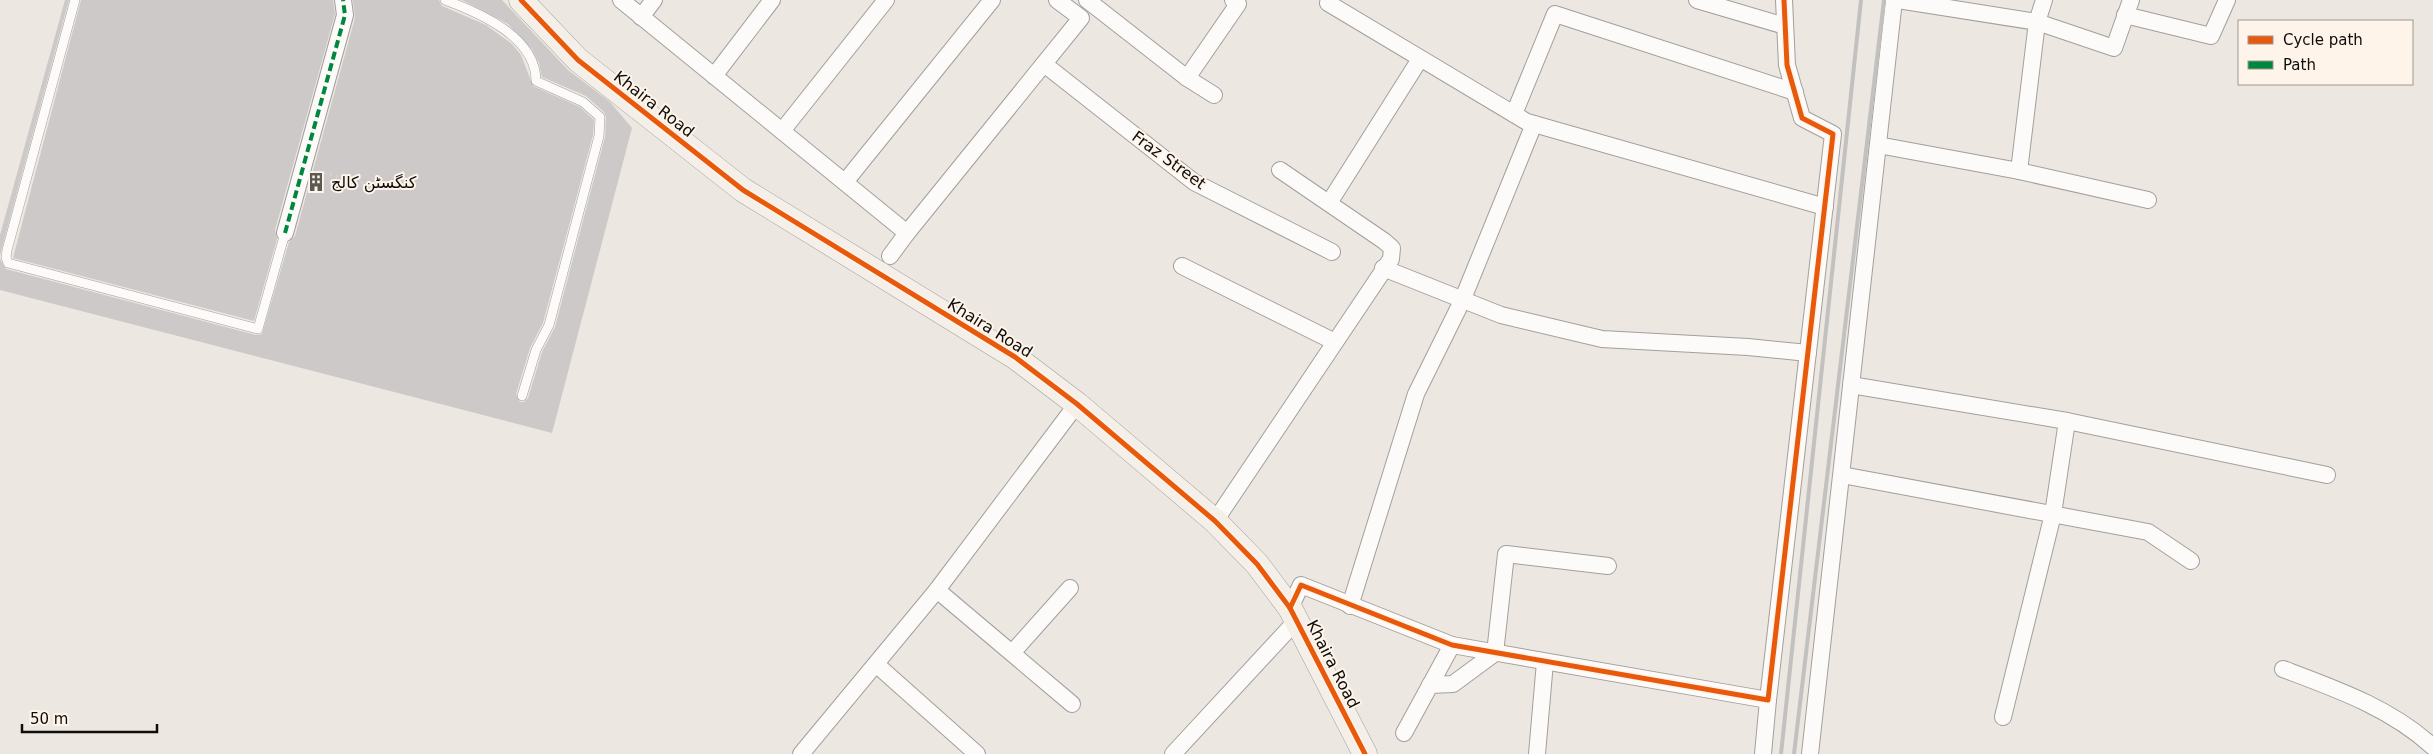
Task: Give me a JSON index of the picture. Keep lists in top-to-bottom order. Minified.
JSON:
{"streets":{"street":["Khaira Road","Fraz Street"]},"places":{"building":["کنگسٹن کالج"]},"legend":["Cycle path","Path"],"scale_bar":"50 m"}
